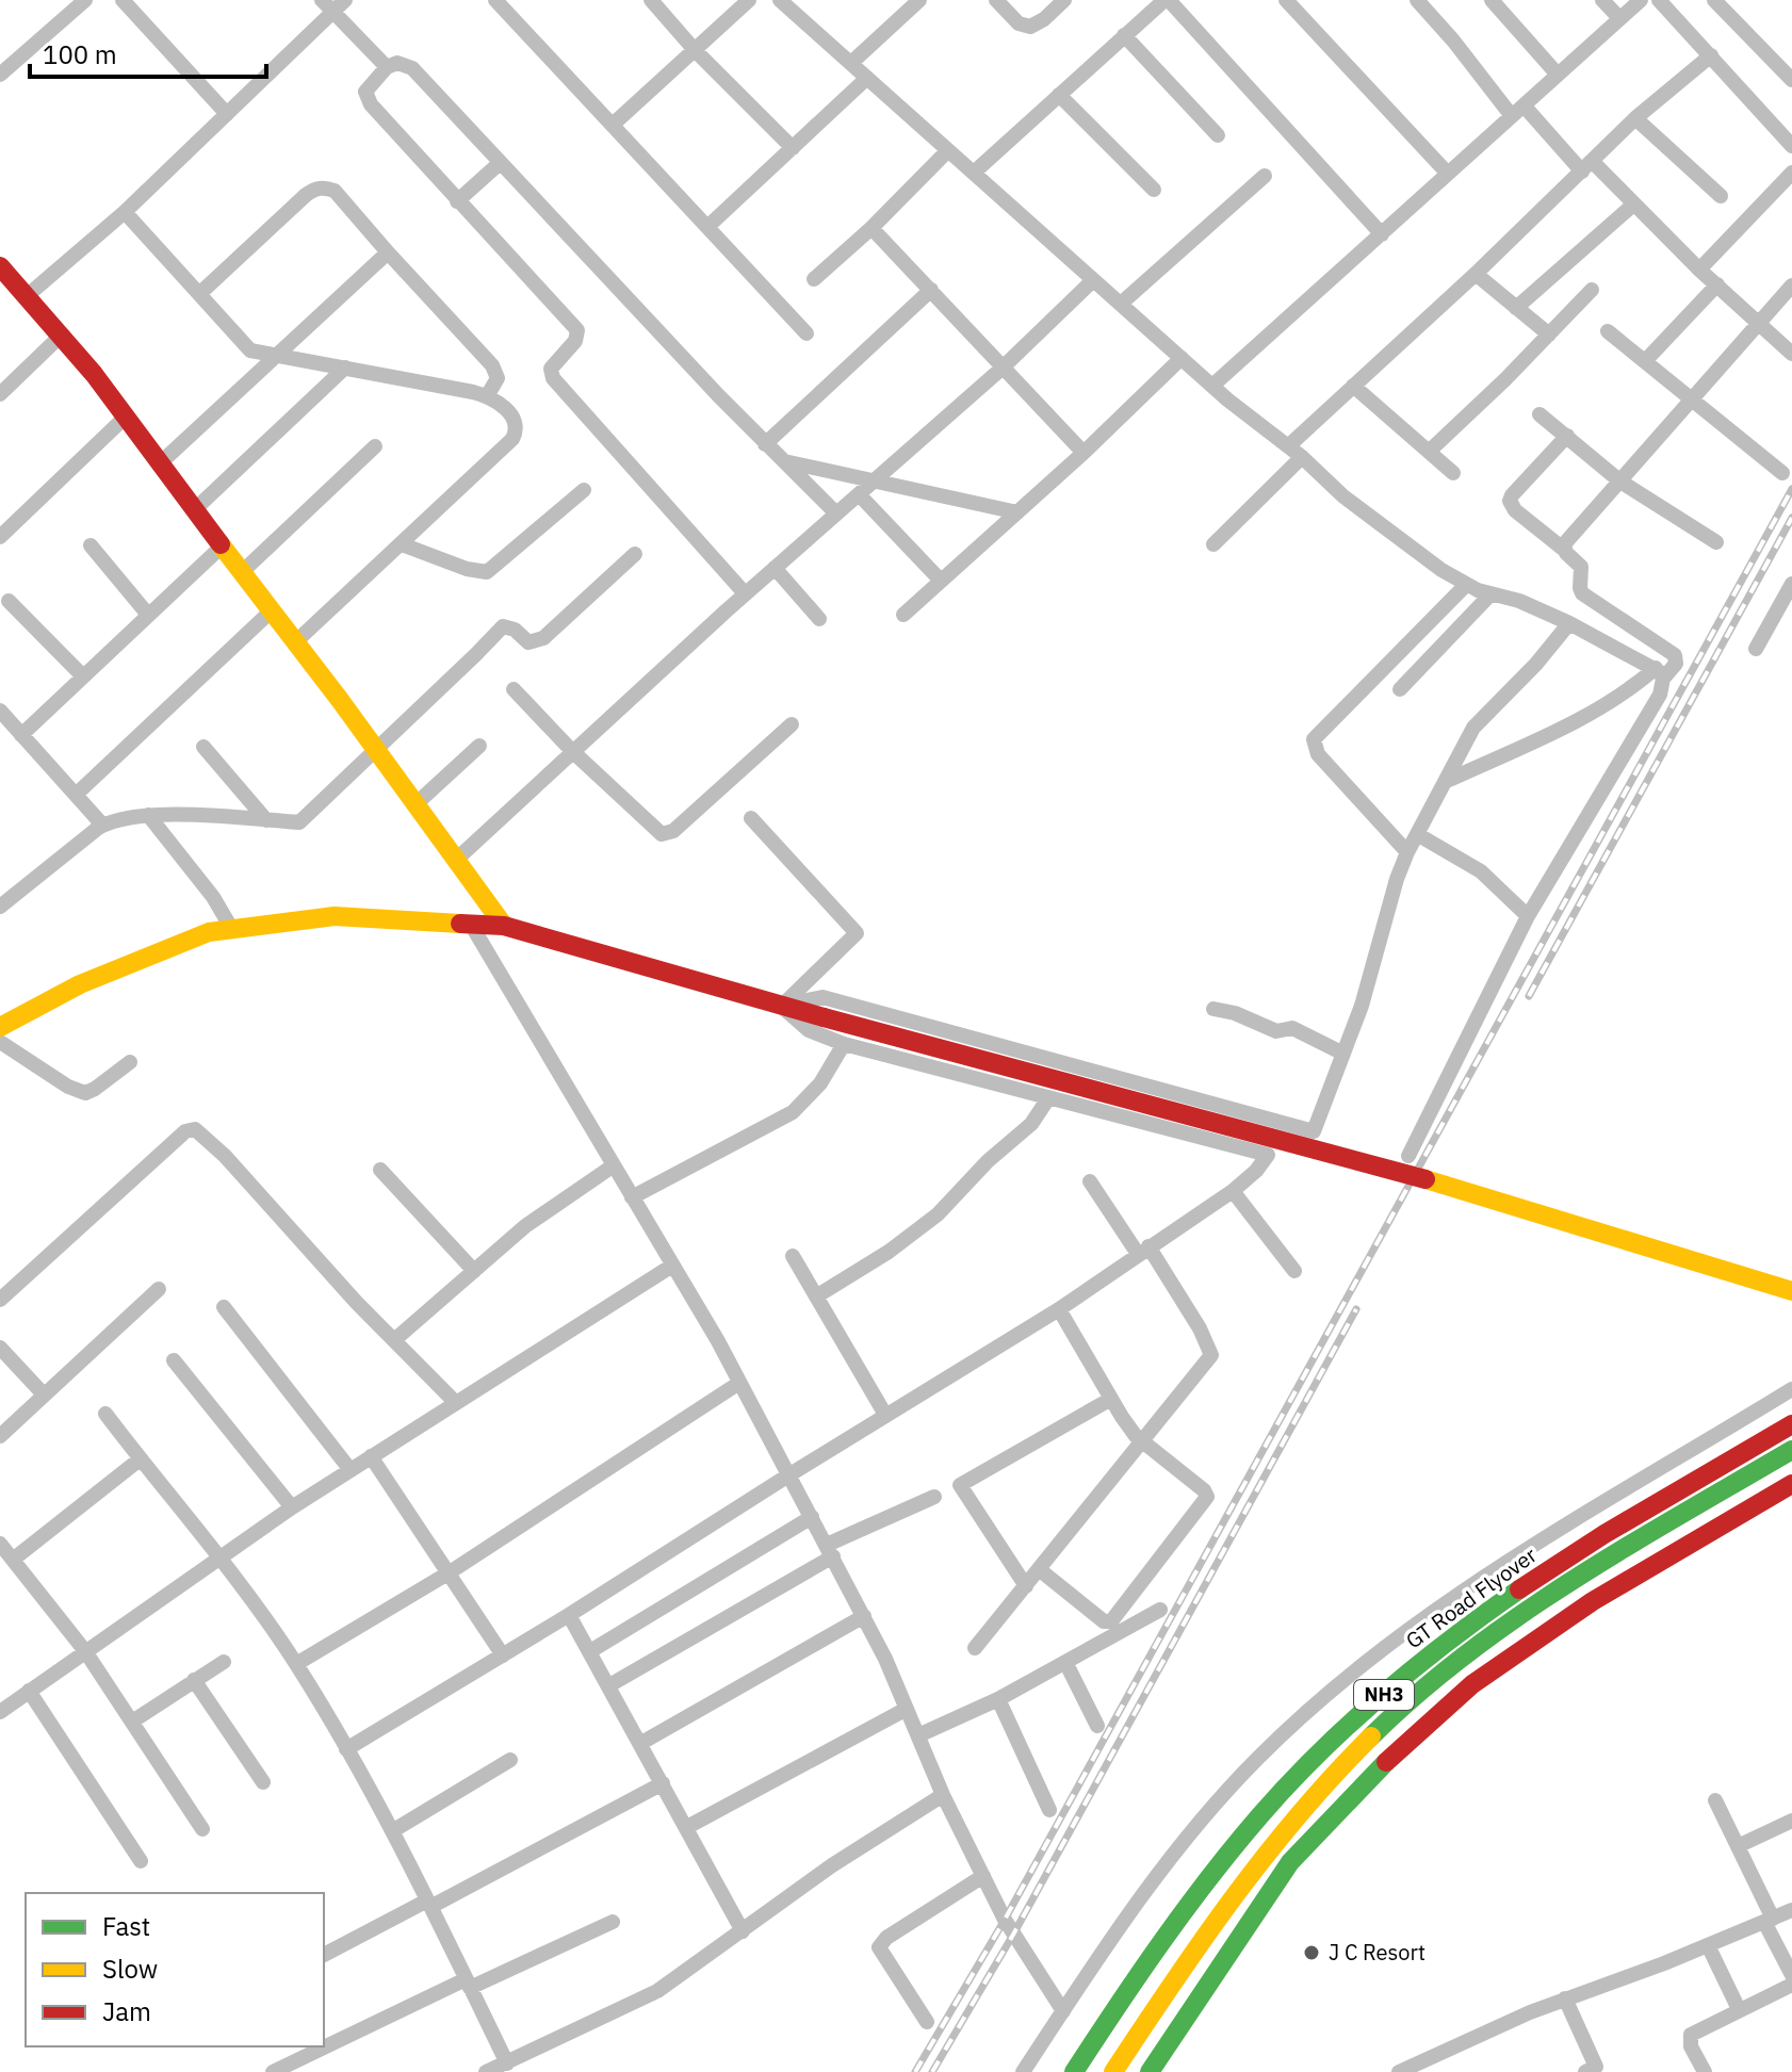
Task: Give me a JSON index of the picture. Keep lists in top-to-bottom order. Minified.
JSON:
{"streets":{"main road":["GT Road Flyover","NH3"]},"places":["J C Resort"],"legend":["Fast","Slow","Jam"],"scale_bar":"100 m"}
